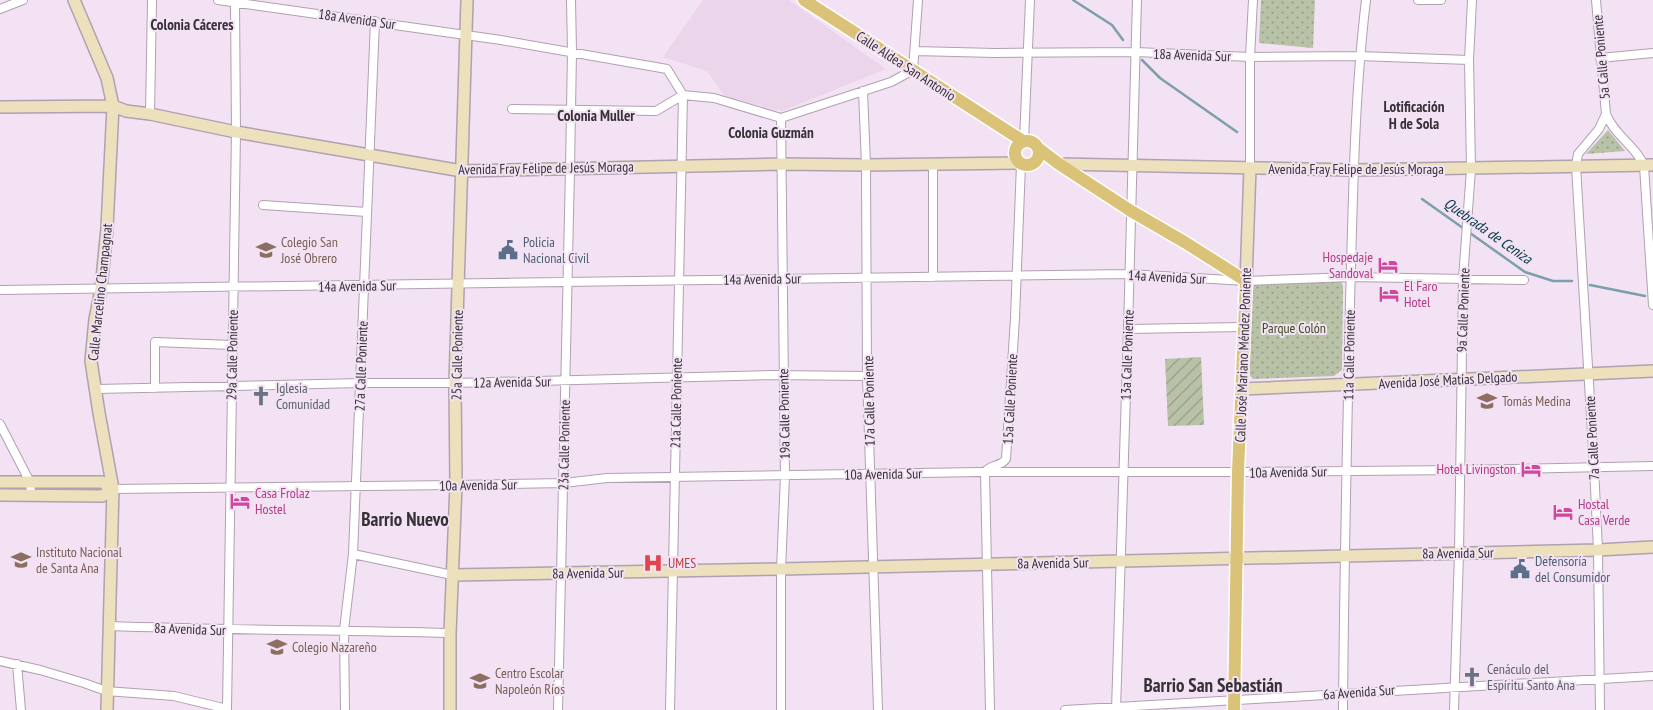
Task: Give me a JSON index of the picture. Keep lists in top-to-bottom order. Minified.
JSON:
{"streets":{"main road":["Calle Aldea San Antonio","Calle José Mariano Méndez Poniente"],"street":["18a Avenida Sur","5a Calle Poniente","Avenida Fray Felipe de Jesús Moraga","14a Avenida Sur","Calle Marcelino Champagnat","9a Calle Poniente","29a Calle Poniente","25a Calle Poniente","13a Calle Poniente","11a Calle Poniente","27a Calle Poniente","Avenida José Matías Delgado","12a Avenida Sur","15a Calle Poniente","17a Calle Poniente","21a Calle Poniente","19a Calle Poniente","7a Calle Poniente","23a Calle Poniente","10a Avenida Sur","8a Avenida Sur","6a Avenida Sur"]},"crossings":[["18a Avenida Sur","9a Calle Poniente"],["18a Avenida Sur","29a Calle Poniente"],["18a Avenida Sur","25a Calle Poniente"],["18a Avenida Sur","13a Calle Poniente"],["18a Avenida Sur","Calle José Mariano Méndez Poniente"],["18a Avenida Sur","11a Calle Poniente"],["18a Avenida Sur","27a Calle Poniente"],["18a Avenida Sur","15a Calle Poniente"],["18a Avenida Sur","21a Calle Poniente"],["18a Avenida Sur","23a Calle Poniente"],["5a Calle Poniente","Avenida Fray Felipe de Jesús Moraga"],["5a Calle Poniente","7a Calle Poniente"],["Calle Aldea San Antonio","Avenida Fray Felipe de Jesús Moraga"],["Calle Aldea San Antonio","15a Calle Poniente"],["Avenida Fray Felipe de Jesús Moraga","Calle Marcelino Champagnat"],["Avenida Fray Felipe de Jesús Moraga","9a Calle Poniente"],["Avenida Fray Felipe de Jesús Moraga","29a Calle Poniente"],["Avenida Fray Felipe de Jesús Moraga","25a Calle Poniente"],["Avenida Fray Felipe de Jesús Moraga","13a Calle Poniente"],["Avenida Fray Felipe de Jesús Moraga","Calle José Mariano Méndez Poniente"],["Avenida Fray Felipe de Jesús Moraga","11a Calle Poniente"],["Avenida Fray Felipe de Jesús Moraga","27a Calle Poniente"],["Avenida Fray Felipe de Jesús Moraga","15a Calle Poniente"],["Avenida Fray Felipe de Jesús Moraga","17a Calle Poniente"],["Avenida Fray Felipe de Jesús Moraga","21a Calle Poniente"],["Avenida Fray Felipe de Jesús Moraga","19a Calle Poniente"],["Avenida Fray Felipe de Jesús Moraga","7a Calle Poniente"],["Avenida Fray Felipe de Jesús Moraga","23a Calle Poniente"],["14a Avenida Sur","Calle Marcelino Champagnat"],["14a Avenida Sur","9a Calle Poniente"],["14a Avenida Sur","29a Calle Poniente"],["14a Avenida Sur","25a Calle Poniente"],["14a Avenida Sur","13a Calle Poniente"],["14a Avenida Sur","Calle José Mariano Méndez Poniente"],["14a Avenida Sur","11a Calle Poniente"],["14a Avenida Sur","27a Calle Poniente"],["14a Avenida Sur","15a Calle Poniente"],["14a Avenida Sur","17a Calle Poniente"],["14a Avenida Sur","21a Calle Poniente"],["14a Avenida Sur","19a Calle Poniente"],["14a Avenida Sur","23a Calle Poniente"],["Calle Marcelino Champagnat","12a Avenida Sur"],["Calle Marcelino Champagnat","10a Avenida Sur"],["Calle Marcelino Champagnat","8a Avenida Sur"],["9a Calle Poniente","Avenida José Matías Delgado"],["9a Calle Poniente","10a Avenida Sur"],["9a Calle Poniente","8a Avenida Sur"],["9a Calle Poniente","6a Avenida Sur"],["29a Calle Poniente","12a Avenida Sur"],["29a Calle Poniente","10a Avenida Sur"],["29a Calle Poniente","8a Avenida Sur"],["25a Calle Poniente","12a Avenida Sur"],["25a Calle Poniente","10a Avenida Sur"],["25a Calle Poniente","8a Avenida Sur"],["13a Calle Poniente","10a Avenida Sur"],["13a Calle Poniente","8a Avenida Sur"],["13a Calle Poniente","6a Avenida Sur"],["Calle José Mariano Méndez Poniente","Avenida José Matías Delgado"],["Calle José Mariano Méndez Poniente","10a Avenida Sur"],["Calle José Mariano Méndez Poniente","8a Avenida Sur"],["Calle José Mariano Méndez Poniente","6a Avenida Sur"],["11a Calle Poniente","Avenida José Matías Delgado"],["11a Calle Poniente","10a Avenida Sur"],["11a Calle Poniente","8a Avenida Sur"],["11a Calle Poniente","6a Avenida Sur"],["27a Calle Poniente","12a Avenida Sur"],["27a Calle Poniente","10a Avenida Sur"],["27a Calle Poniente","8a Avenida Sur"],["Avenida José Matías Delgado","7a Calle Poniente"],["12a Avenida Sur","17a Calle Poniente"],["12a Avenida Sur","21a Calle Poniente"],["12a Avenida Sur","19a Calle Poniente"],["12a Avenida Sur","23a Calle Poniente"],["15a Calle Poniente","10a Avenida Sur"],["17a Calle Poniente","10a Avenida Sur"],["17a Calle Poniente","8a Avenida Sur"],["21a Calle Poniente","10a Avenida Sur"],["21a Calle Poniente","8a Avenida Sur"],["19a Calle Poniente","10a Avenida Sur"],["19a Calle Poniente","8a Avenida Sur"],["7a Calle Poniente","10a Avenida Sur"],["7a Calle Poniente","8a Avenida Sur"],["7a Calle Poniente","6a Avenida Sur"],["23a Calle Poniente","10a Avenida Sur"],["23a Calle Poniente","8a Avenida Sur"]],"districts":["Colonia Cáceres","Lotificación H de Sola","Colonia Muller","Colonia Guzmán","Barrio Nuevo","Barrio San Sebastián"],"water":["Quebrada de Ceniza"],"parks":["Parque Colón"],"places":{"school or university":["Colegio San José Obrero","Tomás Medina","Instituto Nacional de Santa Ana","Colegio Nazareño","Centro Escolar Napoleón Ríos"],"public building":["Policia Nacional Civil","Defensoría del Consumidor"],"hotel":["Hospedaje Sandoval","El Faro Hotel","Hotel Livingston","Casa Frolaz Hostel","Hostal Casa Verde"],"church":["Iglesia Comunidad","Cenáculo del Espíritu Santo Ana"],"hospital":["UMES"]}}
